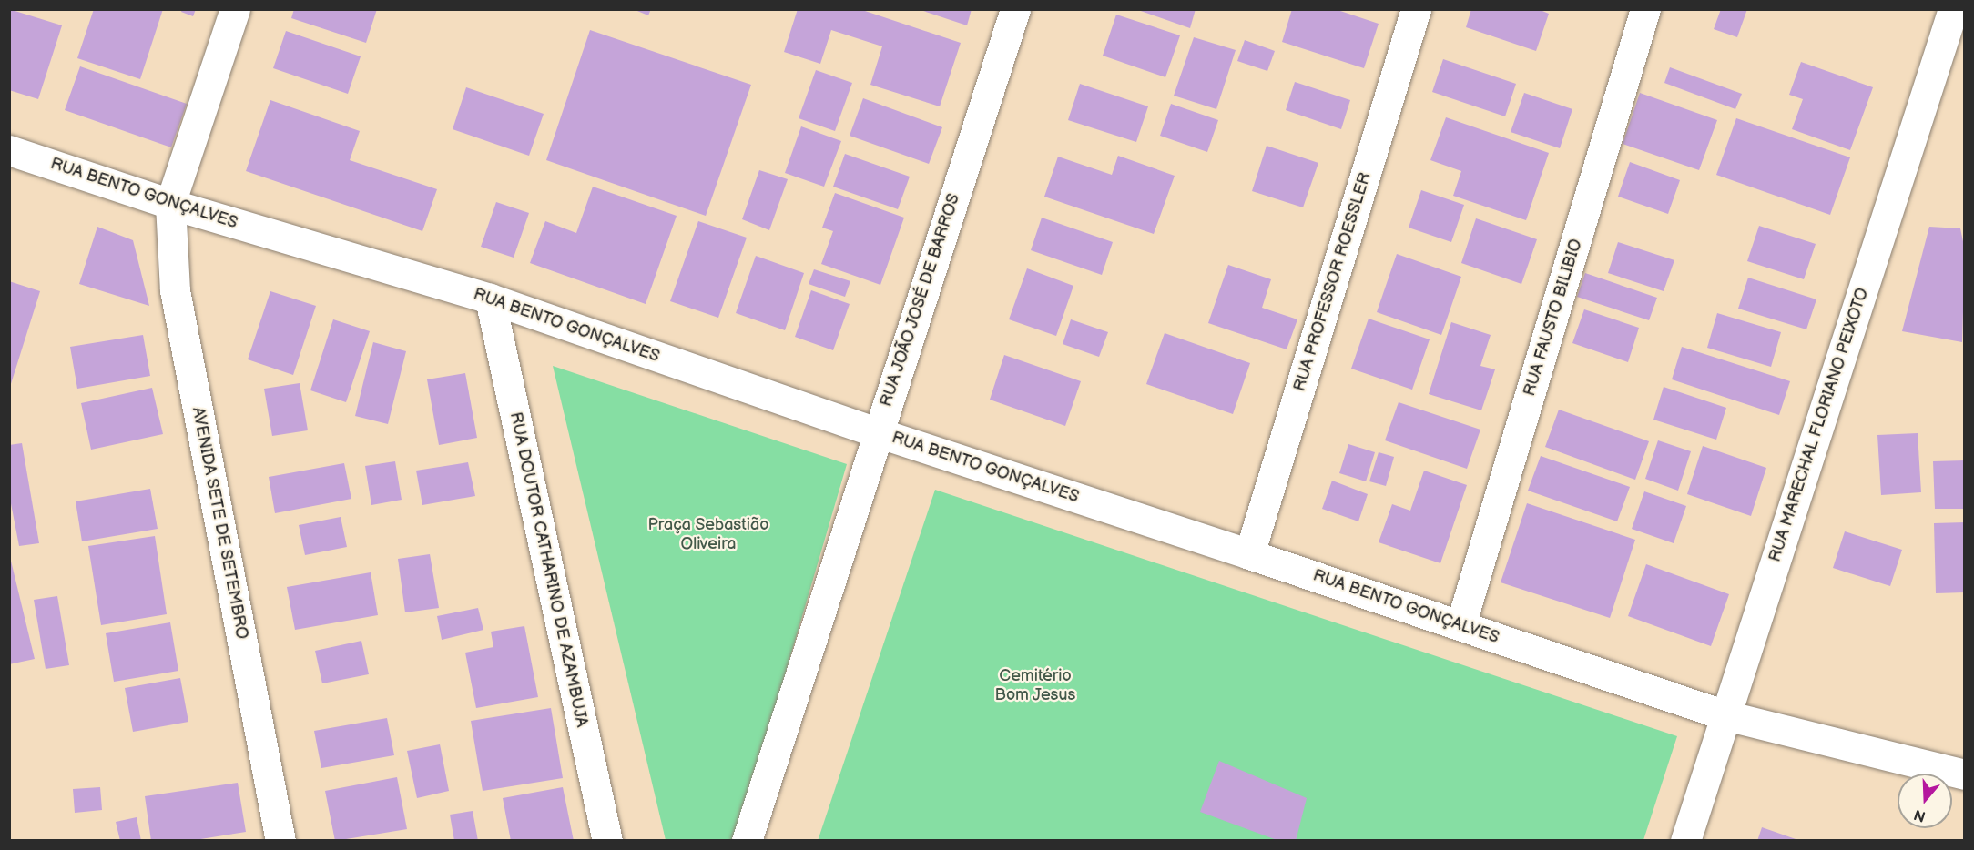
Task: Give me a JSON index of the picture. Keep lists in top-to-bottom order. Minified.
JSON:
{"streets":{"street":["RUA BENTO GONÇALVES","RUA PROFESSOR ROESSLER","RUA JOÃO JOSÉ DE BARROS","RUA FAUSTO BILIBIO","RUA MARECHAL FLORIANO PEIXOTO","AVENIDA SETE DE SETEMBRO","RUA DOUTOR CATHARINO DE AZAMBUJA"]},"crossings":[["RUA BENTO GONÇALVES","RUA PROFESSOR ROESSLER"],["RUA BENTO GONÇALVES","RUA JOÃO JOSÉ DE BARROS"],["RUA BENTO GONÇALVES","RUA FAUSTO BILIBIO"],["RUA BENTO GONÇALVES","RUA MARECHAL FLORIANO PEIXOTO"],["RUA BENTO GONÇALVES","AVENIDA SETE DE SETEMBRO"],["RUA BENTO GONÇALVES","RUA DOUTOR CATHARINO DE AZAMBUJA"]],"parks":["Praça Sebastião Oliveira","Cemitério Bom Jesus"],"north":"bottom"}
